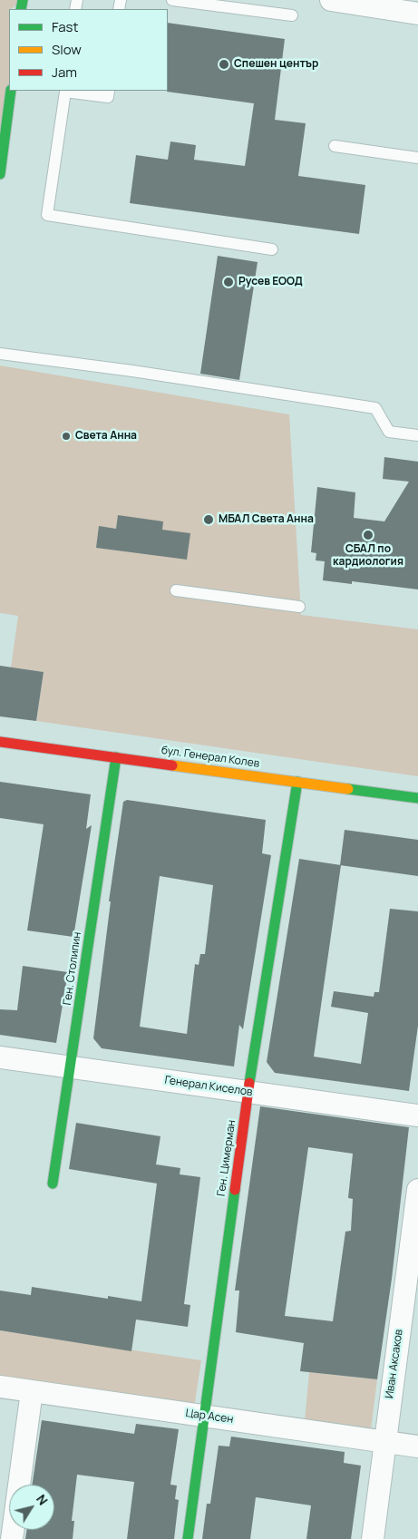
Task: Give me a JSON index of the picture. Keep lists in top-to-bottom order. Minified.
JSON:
{"streets":{"street":["бул. Генерал Колев","Ген. Столипин","Генерал Киселов","Ген. Цимерман","Иван Аксаков","Цар Асен"]},"crossings":[["бул. Генерал Колев","Ген. Столипин"],["бул. Генерал Колев","Ген. Цимерман"],["Ген. Столипин","Генерал Киселов"],["Генерал Киселов","Ген. Цимерман"],["Ген. Цимерман","Цар Асен"],["Иван Аксаков","Цар Асен"]],"places":["Спешен център","Русев ЕООД","Света Анна","МБАЛ Света Анна","СБАЛ по кардиология"],"legend":["Fast","Slow","Jam"],"north":"top right"}
